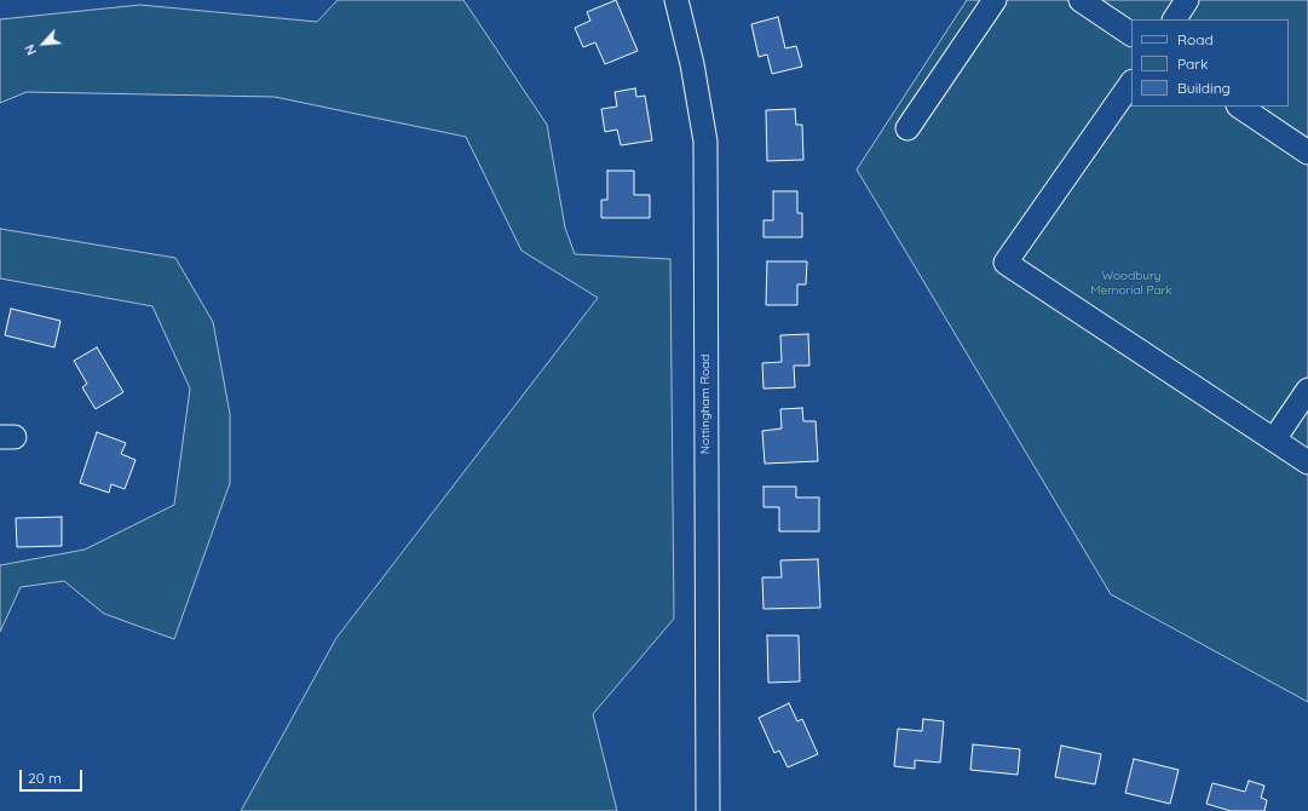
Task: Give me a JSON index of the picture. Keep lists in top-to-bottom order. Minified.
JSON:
{"streets":{"street":["Nottingham Road"]},"parks":["Woodbury Memorial Park"],"legend":["Road","Park","Building"],"scale_bar":"20 m","north":"bottom left"}
